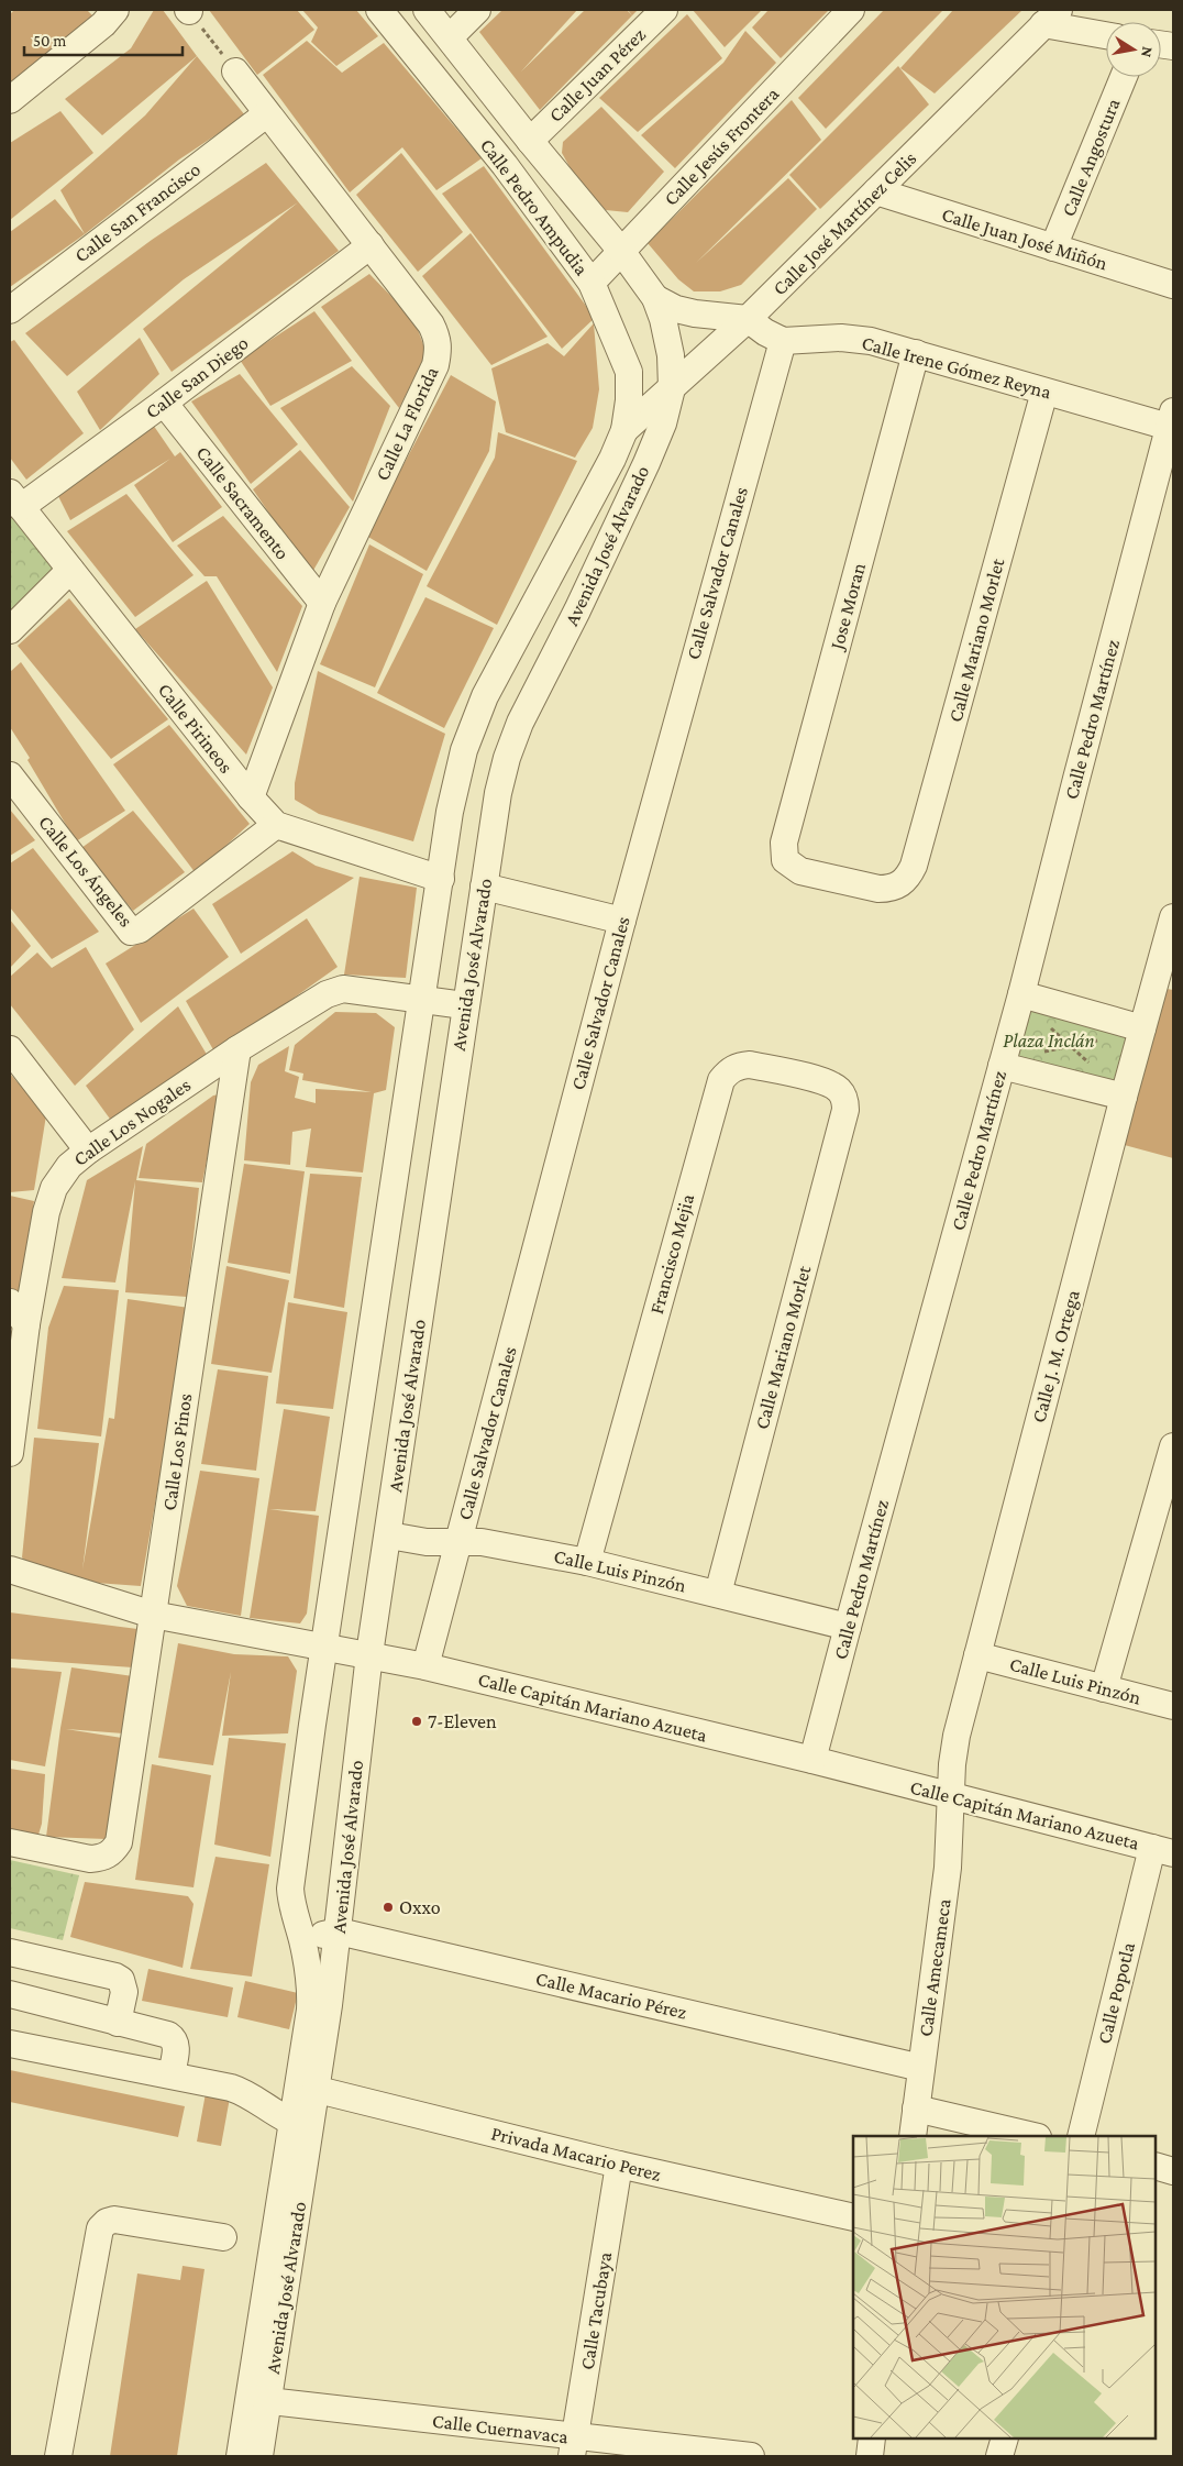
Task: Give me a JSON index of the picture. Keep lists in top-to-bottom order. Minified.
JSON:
{"streets":{"street":["Calle Juan Pérez","Calle Jesús Frontera","Calle Angostura","Calle Pedro Ampudia","Calle San Francisco","Calle José Martínez Celis","Calle Juan José Miñón","Calle Irene Gómez Reyna","Calle San Diego","Calle La Florida","Calle Sacramento","Avenida José Alvarado","Calle Salvador Canales","Jose Moran","Calle Mariano Morlet","Calle Pedro Martínez","Calle Pirineos","Calle Los Ángeles","Calle Los Nogales","Francisco Mejia","Calle J. M. Ortega","Calle Los Pinos","Calle Luis Pinzón","Calle Capitán Mariano Azueta","Calle Amecameca","Calle Popotla","Calle Macario Pérez","Privada Macario Perez","Calle Tacubaya","Calle Cuernavaca"]},"crossings":[["Calle Juan Pérez","Calle Pedro Ampudia"],["Calle Jesús Frontera","Calle Pedro Ampudia"],["Calle Angostura","Calle Juan José Miñón"],["Calle Pedro Ampudia","Calle José Martínez Celis"],["Calle Pedro Ampudia","Avenida José Alvarado"],["Calle San Francisco","Calle La Florida"],["Calle José Martínez Celis","Calle Juan José Miñón"],["Calle José Martínez Celis","Avenida José Alvarado"],["Calle Irene Gómez Reyna","Calle Salvador Canales"],["Calle Irene Gómez Reyna","Jose Moran"],["Calle Irene Gómez Reyna","Calle Mariano Morlet"],["Calle Irene Gómez Reyna","Calle Pedro Martínez"],["Calle San Diego","Calle La Florida"],["Calle San Diego","Calle Sacramento"],["Calle San Diego","Calle Pirineos"],["Calle La Florida","Calle Sacramento"],["Calle La Florida","Calle Pirineos"],["Avenida José Alvarado","Calle Pirineos"],["Avenida José Alvarado","Calle Los Nogales"],["Avenida José Alvarado","Calle Luis Pinzón"],["Avenida José Alvarado","Calle Capitán Mariano Azueta"],["Avenida José Alvarado","Calle Macario Pérez"],["Avenida José Alvarado","Privada Macario Perez"],["Avenida José Alvarado","Calle Cuernavaca"],["Calle Salvador Canales","Calle Luis Pinzón"],["Calle Salvador Canales","Calle Capitán Mariano Azueta"],["Jose Moran","Calle Mariano Morlet"],["Calle Mariano Morlet","Francisco Mejia"],["Calle Mariano Morlet","Calle Luis Pinzón"],["Calle Pedro Martínez","Calle Luis Pinzón"],["Calle Pedro Martínez","Calle Capitán Mariano Azueta"],["Calle Pirineos","Calle Los Ángeles"],["Calle Los Nogales","Calle Los Pinos"],["Francisco Mejia","Calle Luis Pinzón"],["Calle J. M. Ortega","Calle Luis Pinzón"],["Calle J. M. Ortega","Calle Capitán Mariano Azueta"],["Calle J. M. Ortega","Calle Amecameca"],["Calle Los Pinos","Calle Capitán Mariano Azueta"],["Calle Capitán Mariano Azueta","Calle Amecameca"],["Calle Capitán Mariano Azueta","Calle Popotla"],["Calle Amecameca","Calle Macario Pérez"],["Privada Macario Perez","Calle Tacubaya"],["Calle Tacubaya","Calle Cuernavaca"]],"parks":["Plaza Inclán"],"places":["7-Eleven","Oxxo"],"scale_bar":"50 m","north":"right"}
